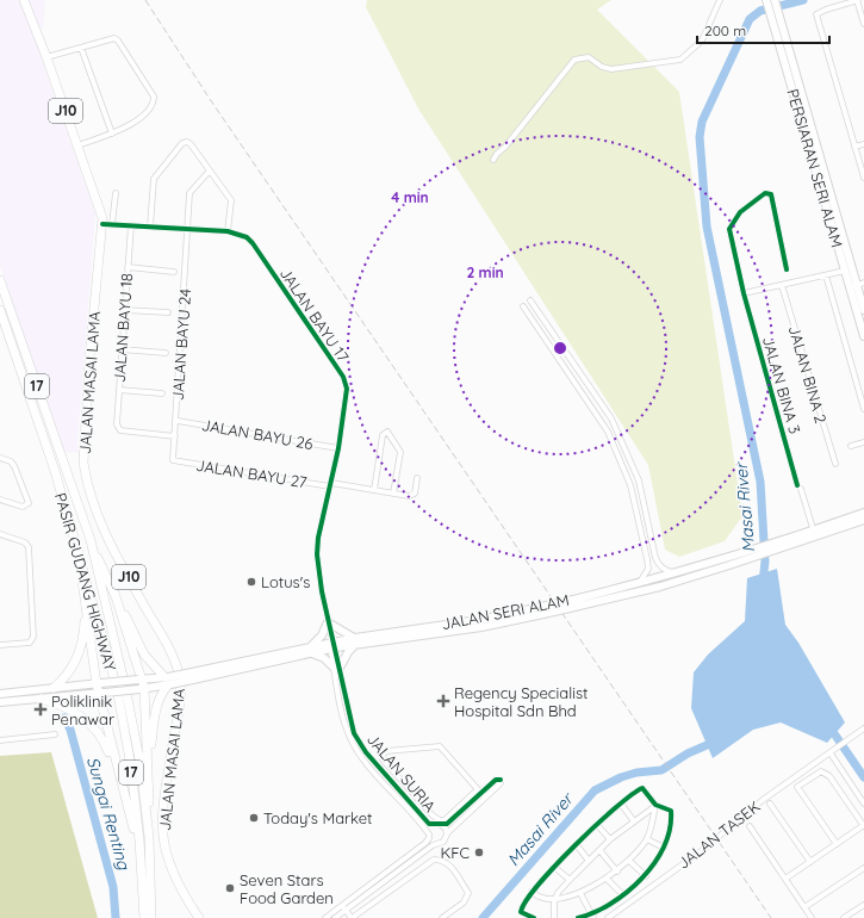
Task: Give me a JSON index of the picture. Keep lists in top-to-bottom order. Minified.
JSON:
{"streets":{"main road":["J10","PERSIARAN SERI ALAM","JALAN MASAI LAMA","17","PASIR GUDANG HIGHWAY","JALAN SERI ALAM"],"street":["JALAN BAYU 17","JALAN BAYU 18","JALAN BAYU 24","JALAN BINA 2","JALAN BINA 3","JALAN BAYU 26","JALAN BAYU 27","JALAN SURIA","JALAN TASEK"]},"crossings":[["JALAN BAYU 17","JALAN BAYU 18"],["JALAN BAYU 17","JALAN BAYU 24"],["JALAN BAYU 17","JALAN MASAI LAMA"],["JALAN BAYU 17","JALAN BAYU 26"],["JALAN BAYU 17","JALAN BAYU 27"],["JALAN BAYU 17","JALAN SERI ALAM"],["JALAN BAYU 17","JALAN SURIA"],["JALAN BAYU 18","JALAN BAYU 24"],["JALAN BAYU 24","JALAN BAYU 26"],["JALAN BAYU 24","JALAN BAYU 27"],["JALAN BINA 3","JALAN SERI ALAM"],["JALAN SERI ALAM","JALAN SURIA"]],"water":["Masai River","Sungai Renting"],"places":{"other":["Lotus's","Today's Market","KFC","Seven Stars Food Garden"],"health":["Regency Specialist Hospital Sdn Bhd","Poliklinik Penawar"]},"scale_bar":"200 m","rings":["4 min","2 min"]}
